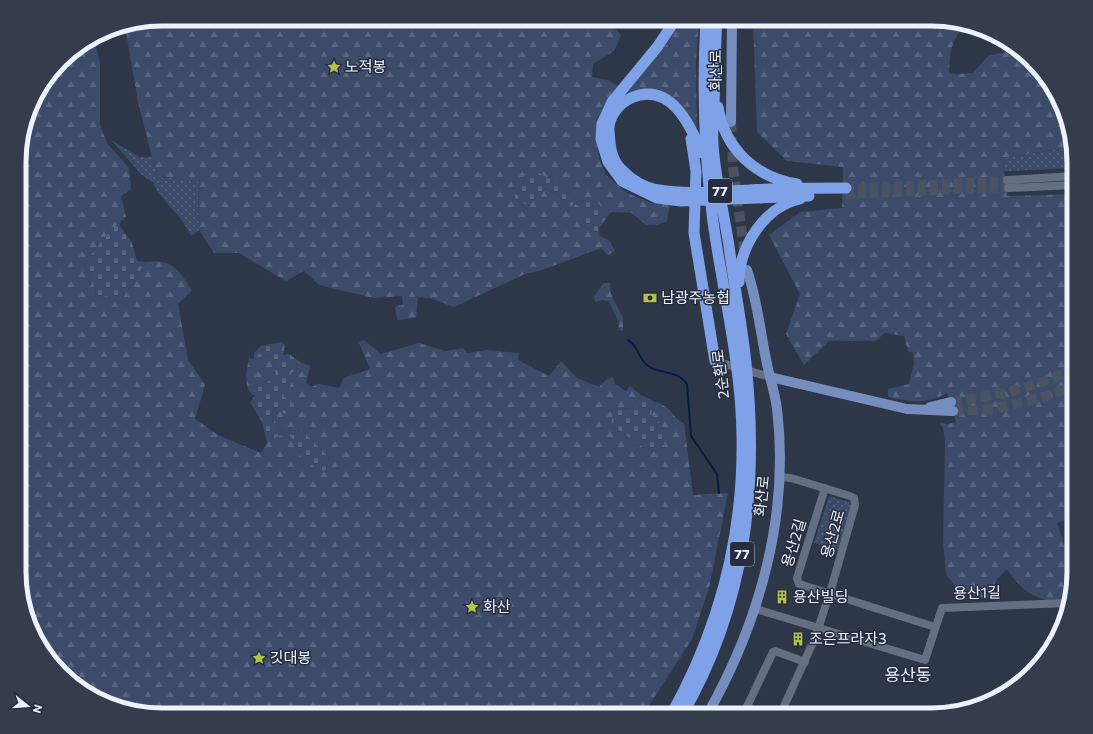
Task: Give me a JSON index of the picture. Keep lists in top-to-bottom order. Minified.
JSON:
{"streets":{"highway":["77","2순환로"],"main road":["화산로"],"street":["용산2로","용산2길","용산1길"]},"crossings":[["화산로","용산2로"],["용산2로","용산2길"],["용산2로","용산1길"],["용산2길","용산1길"]],"districts":["용산동"],"places":{"place":["노적봉","화산","깃대봉"],"bank":["남광주농협"],"building":["용산빌딩","조은프라자3"]},"north":"right"}
